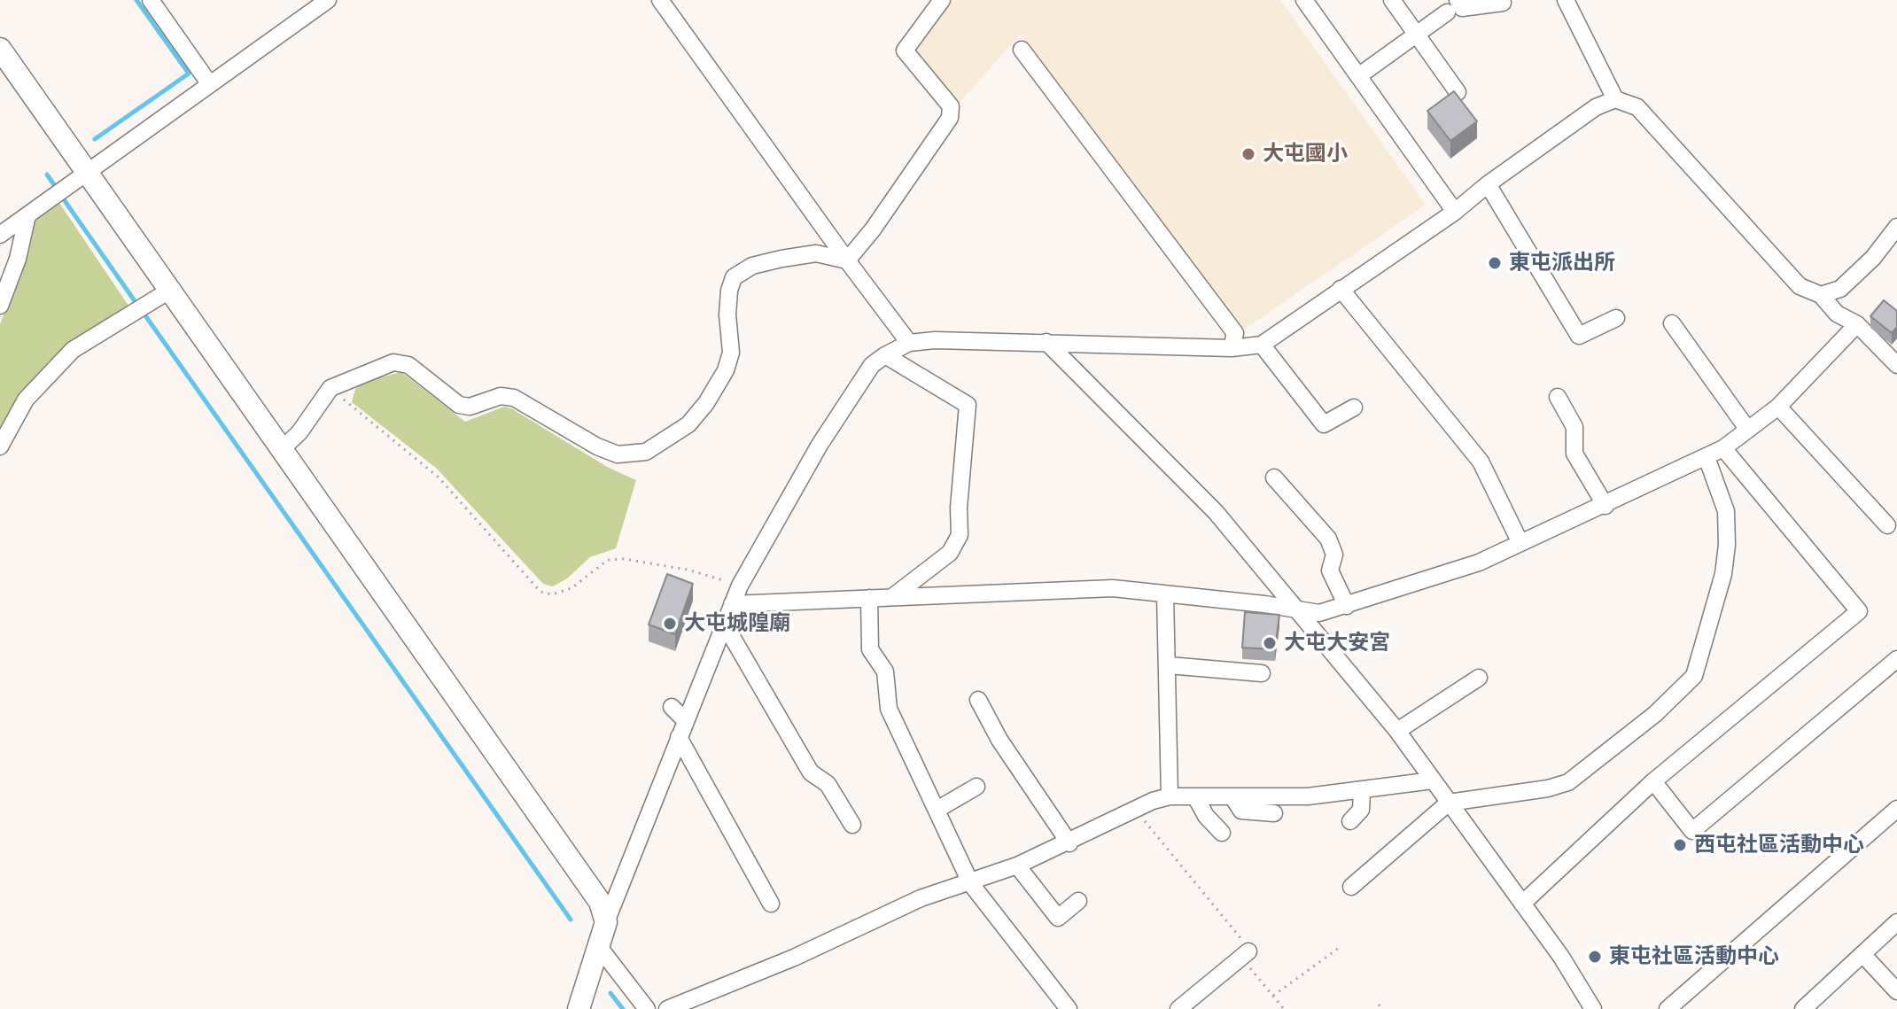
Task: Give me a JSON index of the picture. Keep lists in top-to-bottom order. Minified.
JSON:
{"places":["大屯國小","東屯派出所","大屯城隍廟","大屯大安宮","西屯社區活動中心","東屯社區活動中心"]}
